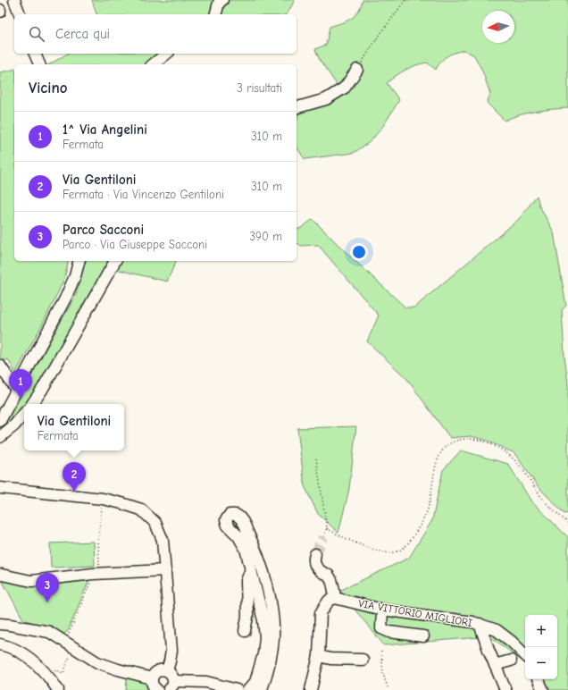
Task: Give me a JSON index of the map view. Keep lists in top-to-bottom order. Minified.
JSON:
{"streets":{"street":["VIA VITTORIO MIGLIORI"]},"north":"left","page":{"search":"Cerca qui","heading":["Vicino","3 risultati"],"list":[{"mark":"1","name":"1^ Via Angelini","note":"Fermata","value":"310 m"},{"mark":"2","name":"Via Gentiloni","note":"Fermata · Via Vincenzo Gentiloni","value":"310 m"},{"mark":"3","name":"Parco Sacconi","note":"Parco · Via Giuseppe Sacconi","value":"390 m"}],"pins":["1","2","3"],"popup":["Via Gentiloni","Fermata"],"map_buttons":["+","−"]}}
